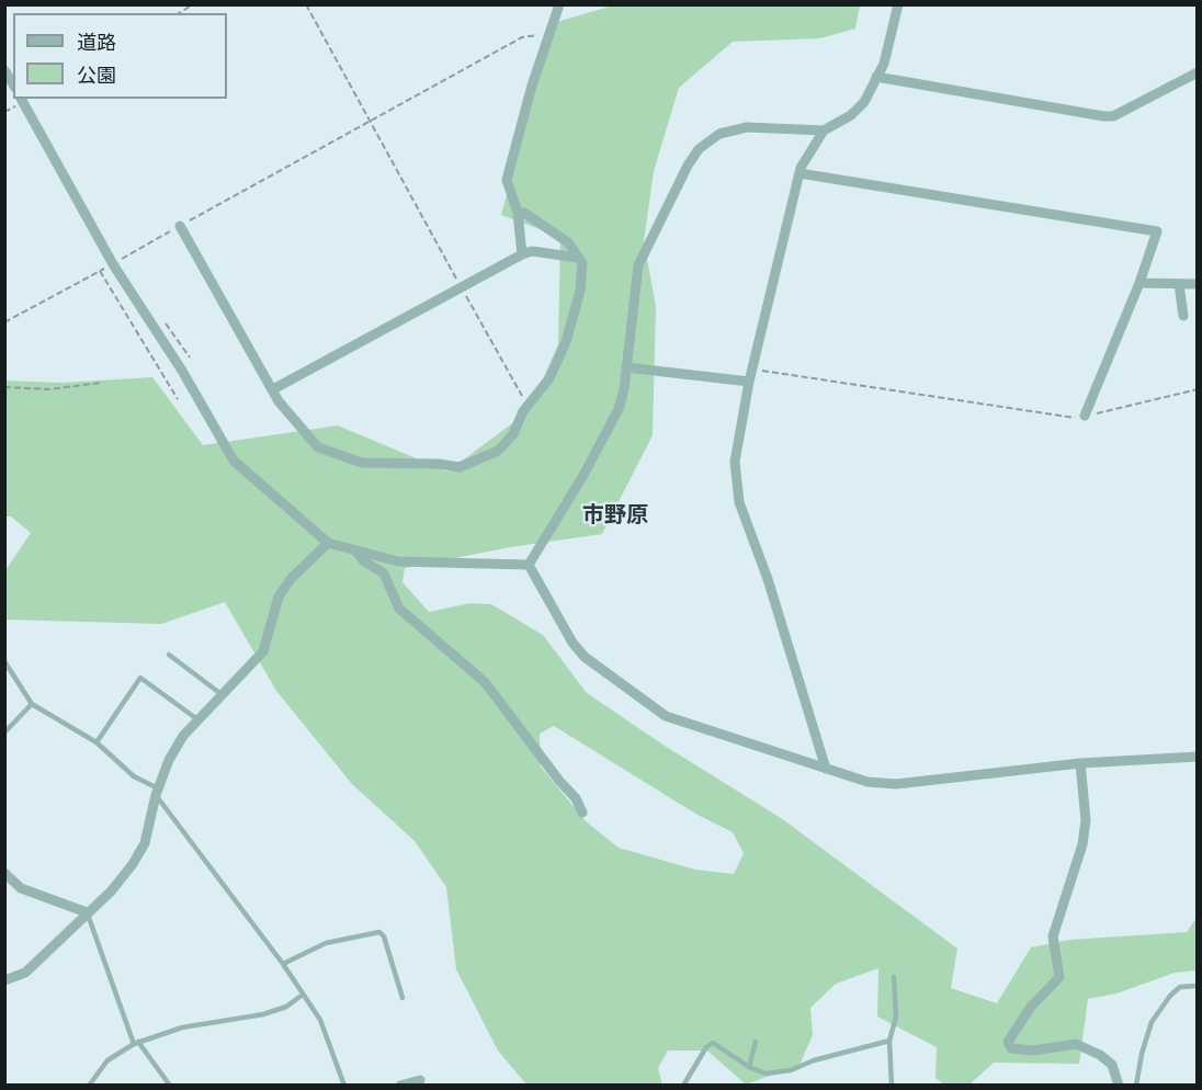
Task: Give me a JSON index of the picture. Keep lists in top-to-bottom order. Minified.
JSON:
{"districts":["市野原"],"legend":["道路","公園"]}
